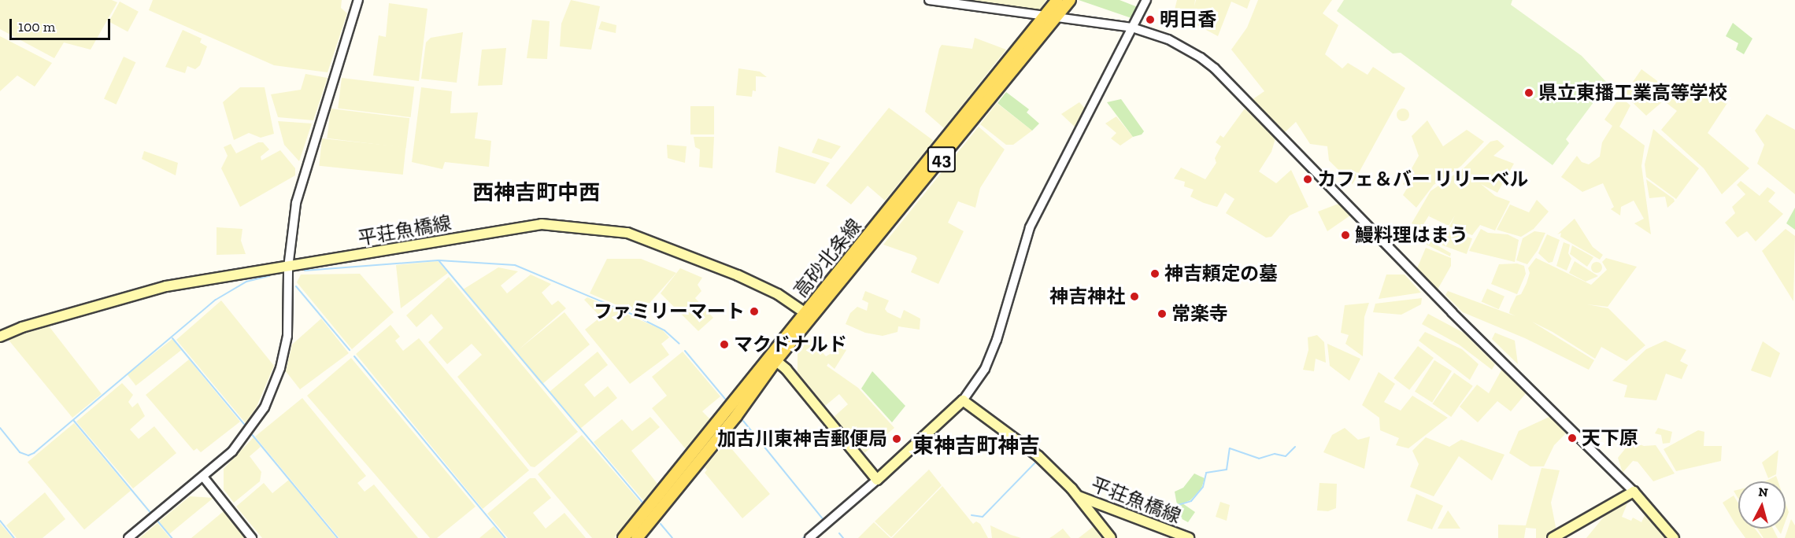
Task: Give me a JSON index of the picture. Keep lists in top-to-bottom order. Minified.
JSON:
{"streets":{"main road":["43","平荘魚橋線","高砂北条線"]},"crossings":[["平荘魚橋線","高砂北条線"]],"districts":["西神吉町中西","東神吉町神吉"],"places":["明日香","県立東播工業高等学校","カフェ＆バー リリーベル","鰻料理はまう","神吉頼定の墓","神吉神社","ファミリーマート","常楽寺","マクドナルド","天下原","加古川東神吉郵便局"],"scale_bar":"100 m","north":"top"}
